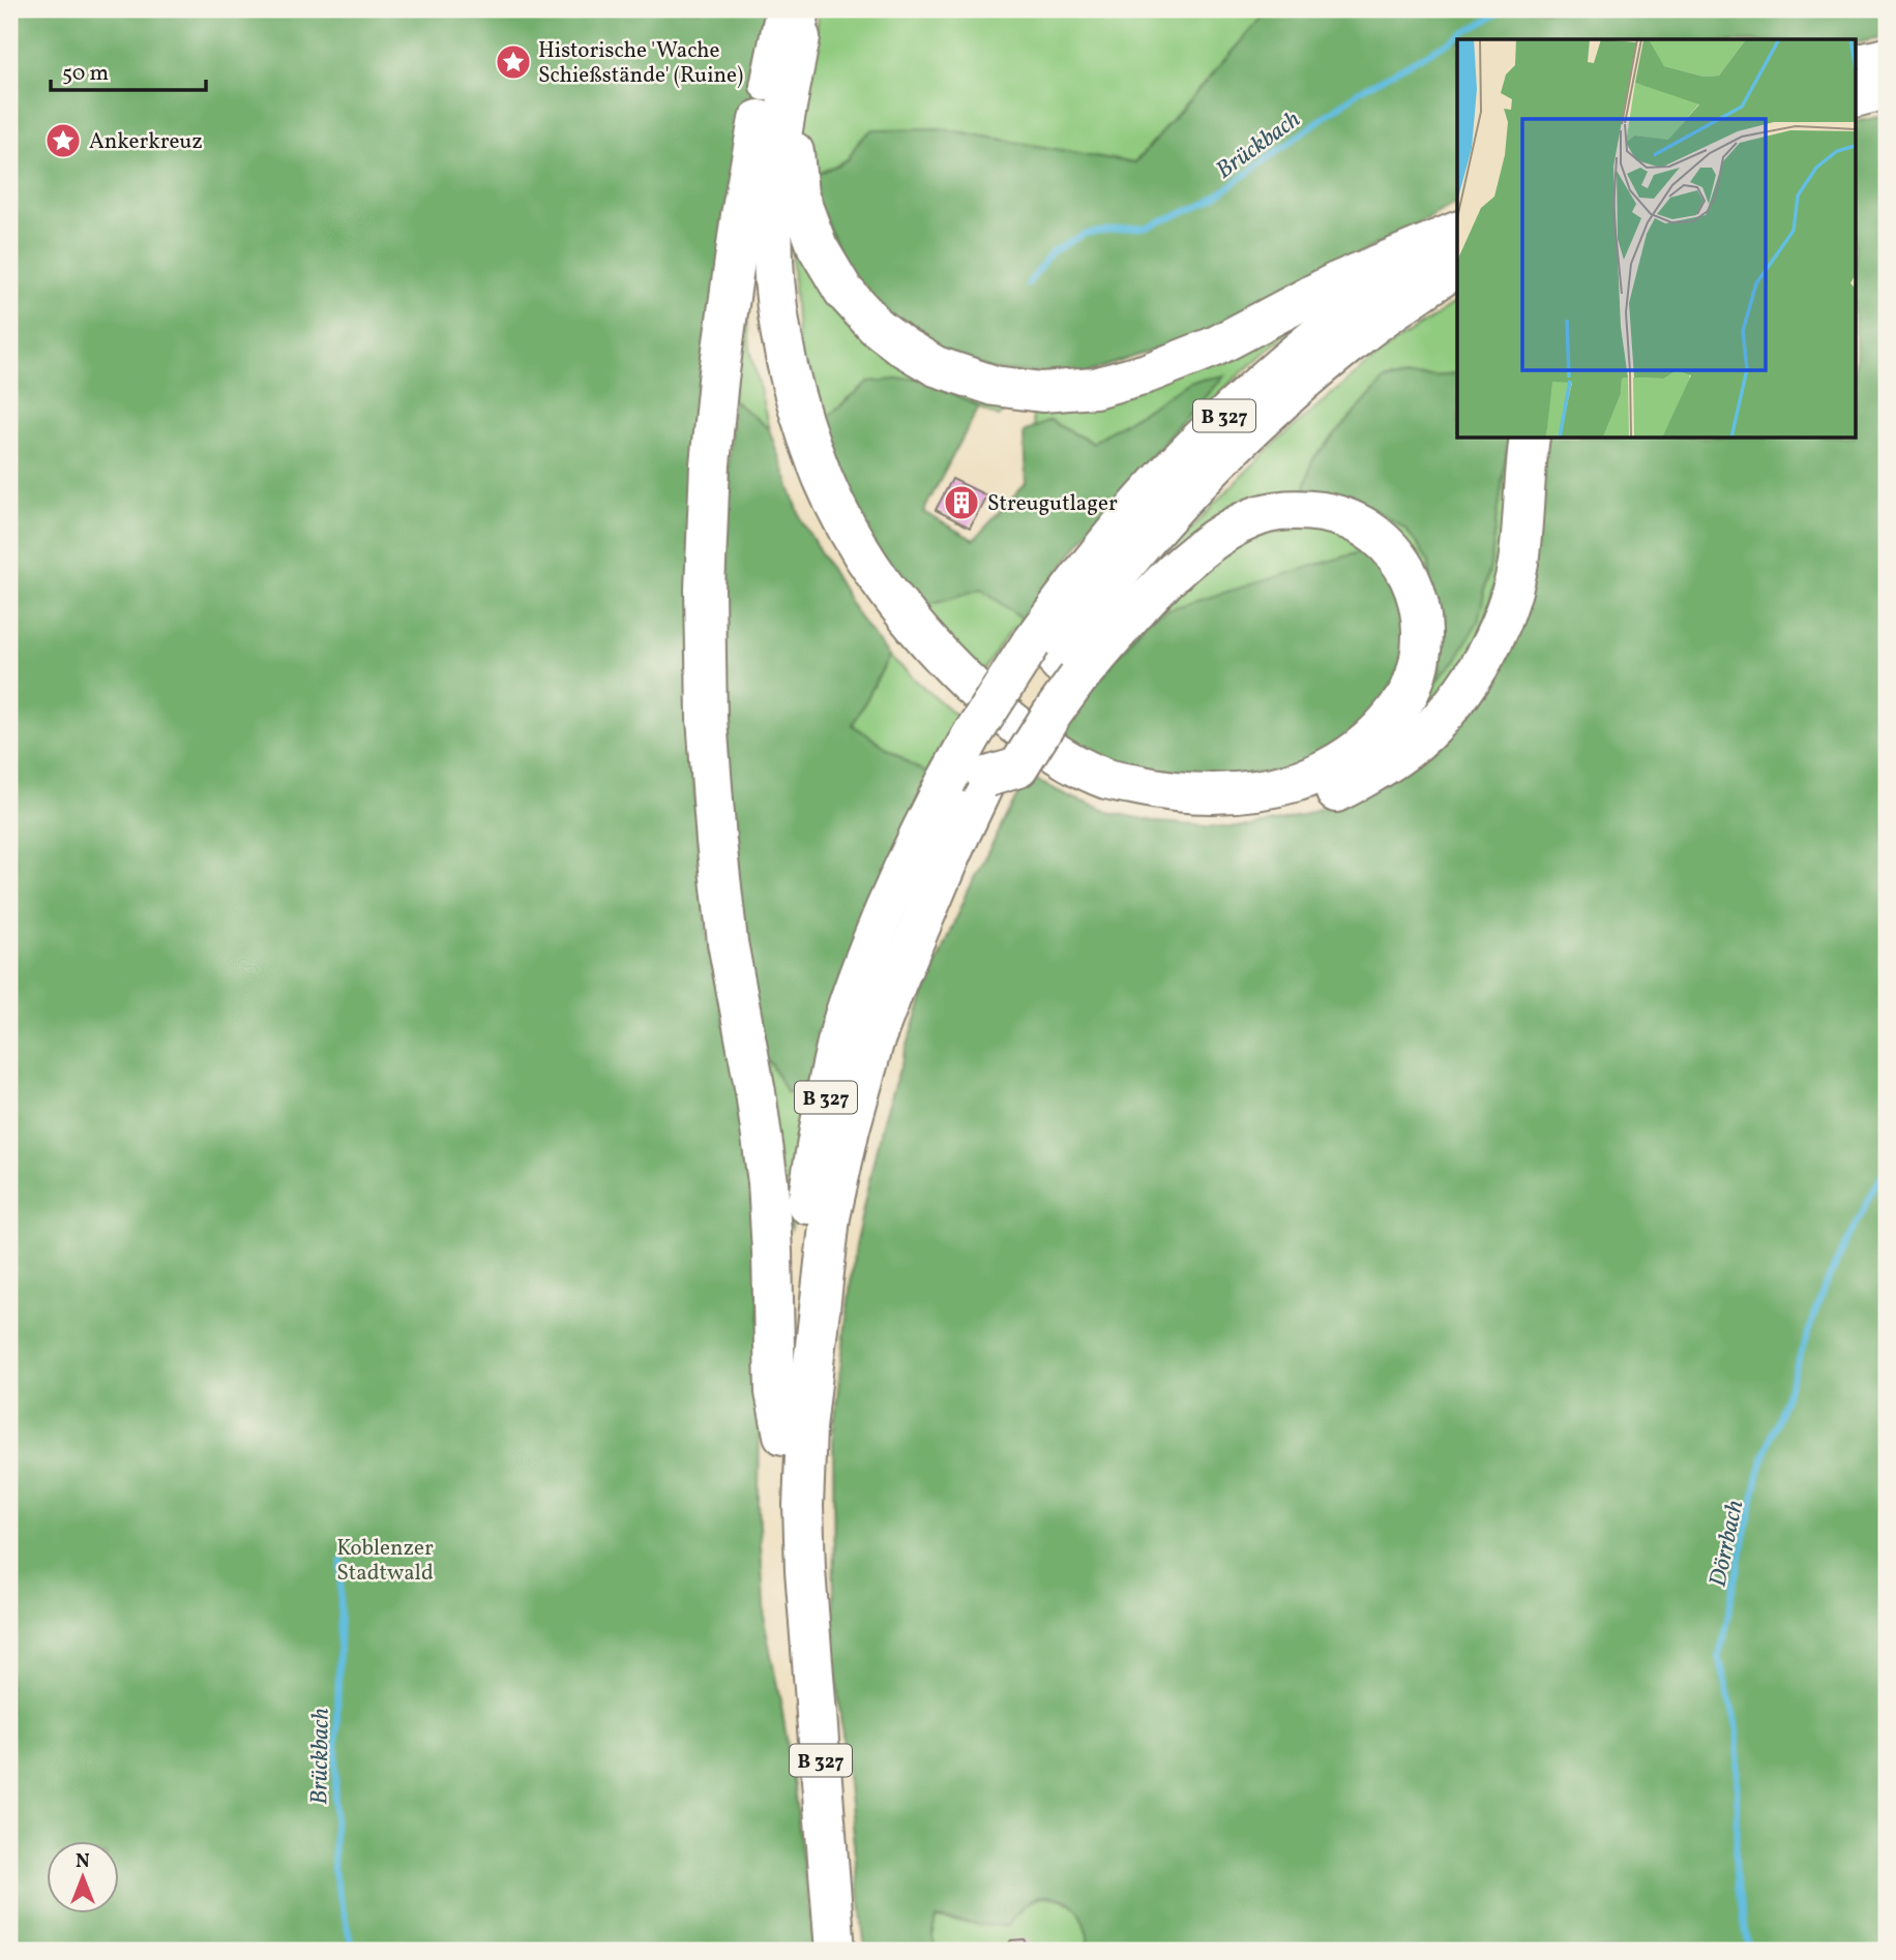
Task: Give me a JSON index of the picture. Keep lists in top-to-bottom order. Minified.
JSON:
{"streets":{"highway":["B 327"]},"water":["Brückbach","Dörrbach"],"parks":["Koblenzer Stadtwald"],"places":{"place":["Historische 'Wache Schießstände' (Ruine)","Ankerkreuz"],"building":["Streugutlager"]},"scale_bar":"50 m","north":"top"}
